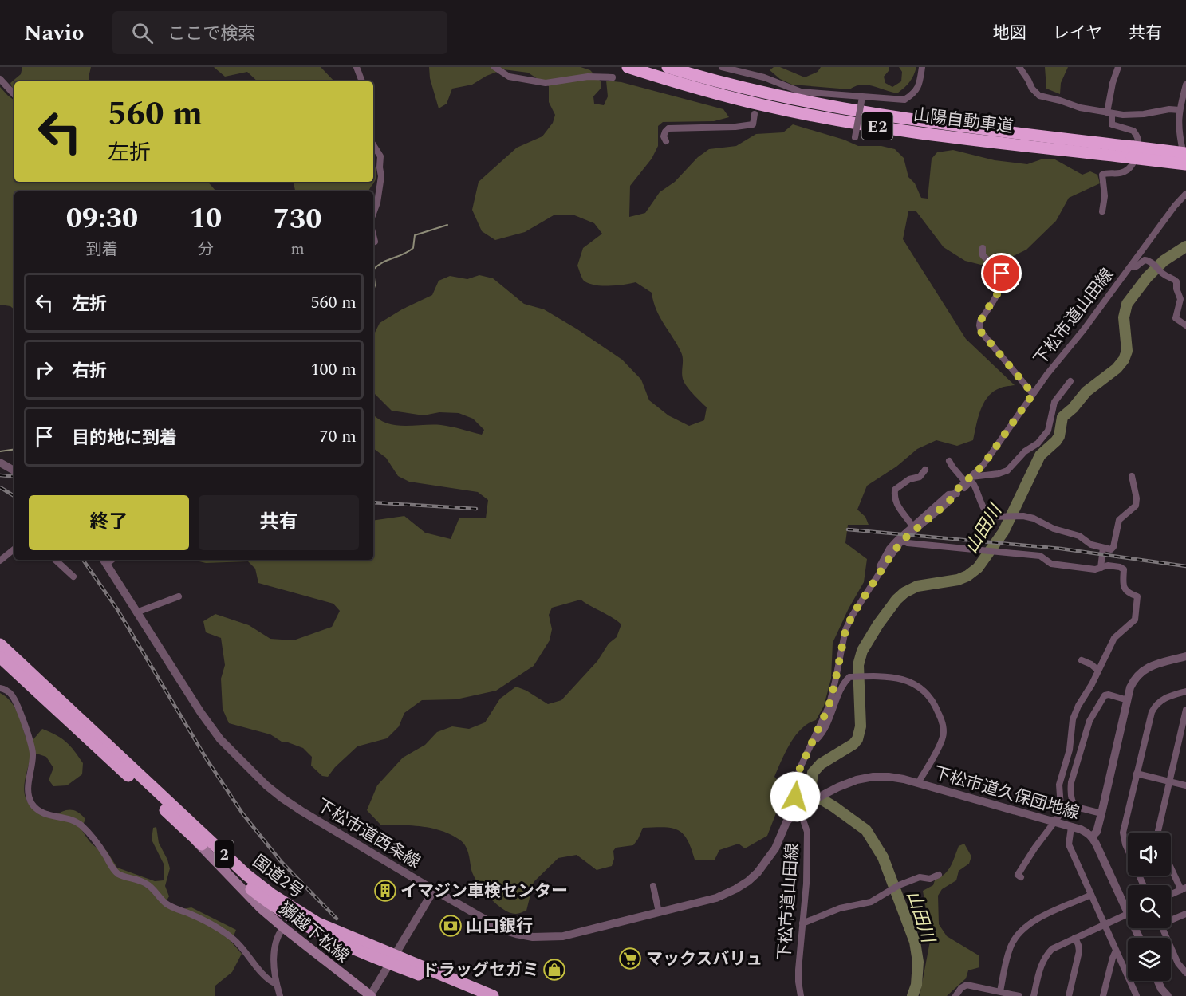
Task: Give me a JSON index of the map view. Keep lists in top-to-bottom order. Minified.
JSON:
{"streets":{"highway":["山陽自動車道","E2","2","国道2号"],"main road":["獺越下松線"],"street":["下松市道山田線","下松市道久保団地線","下松市道西条線"]},"crossings":[["下松市道山田線","下松市道久保団地線"],["下松市道山田線","下松市道西条線"],["下松市道久保団地線","下松市道西条線"],["国道2号","獺越下松線"]],"water":["山田川"],"places":{"building":["イマジン車検センター"],"bank":["山口銀行"],"supermarket":["マックスバリュ"],"shop":["ドラッグセガミ"]},"page":{"header":"Navio","search":"ここで検索","nav":["地図","レイヤ","共有"],"turn":["560 m","左折"],"eta":["09:30","到着","10","分","730","m"],"list":[{"name":"左折","value":"560 m"},{"name":"右折","value":"100 m"},{"name":"目的地に到着","value":"70 m"}],"buttons":["終了","共有"]}}
